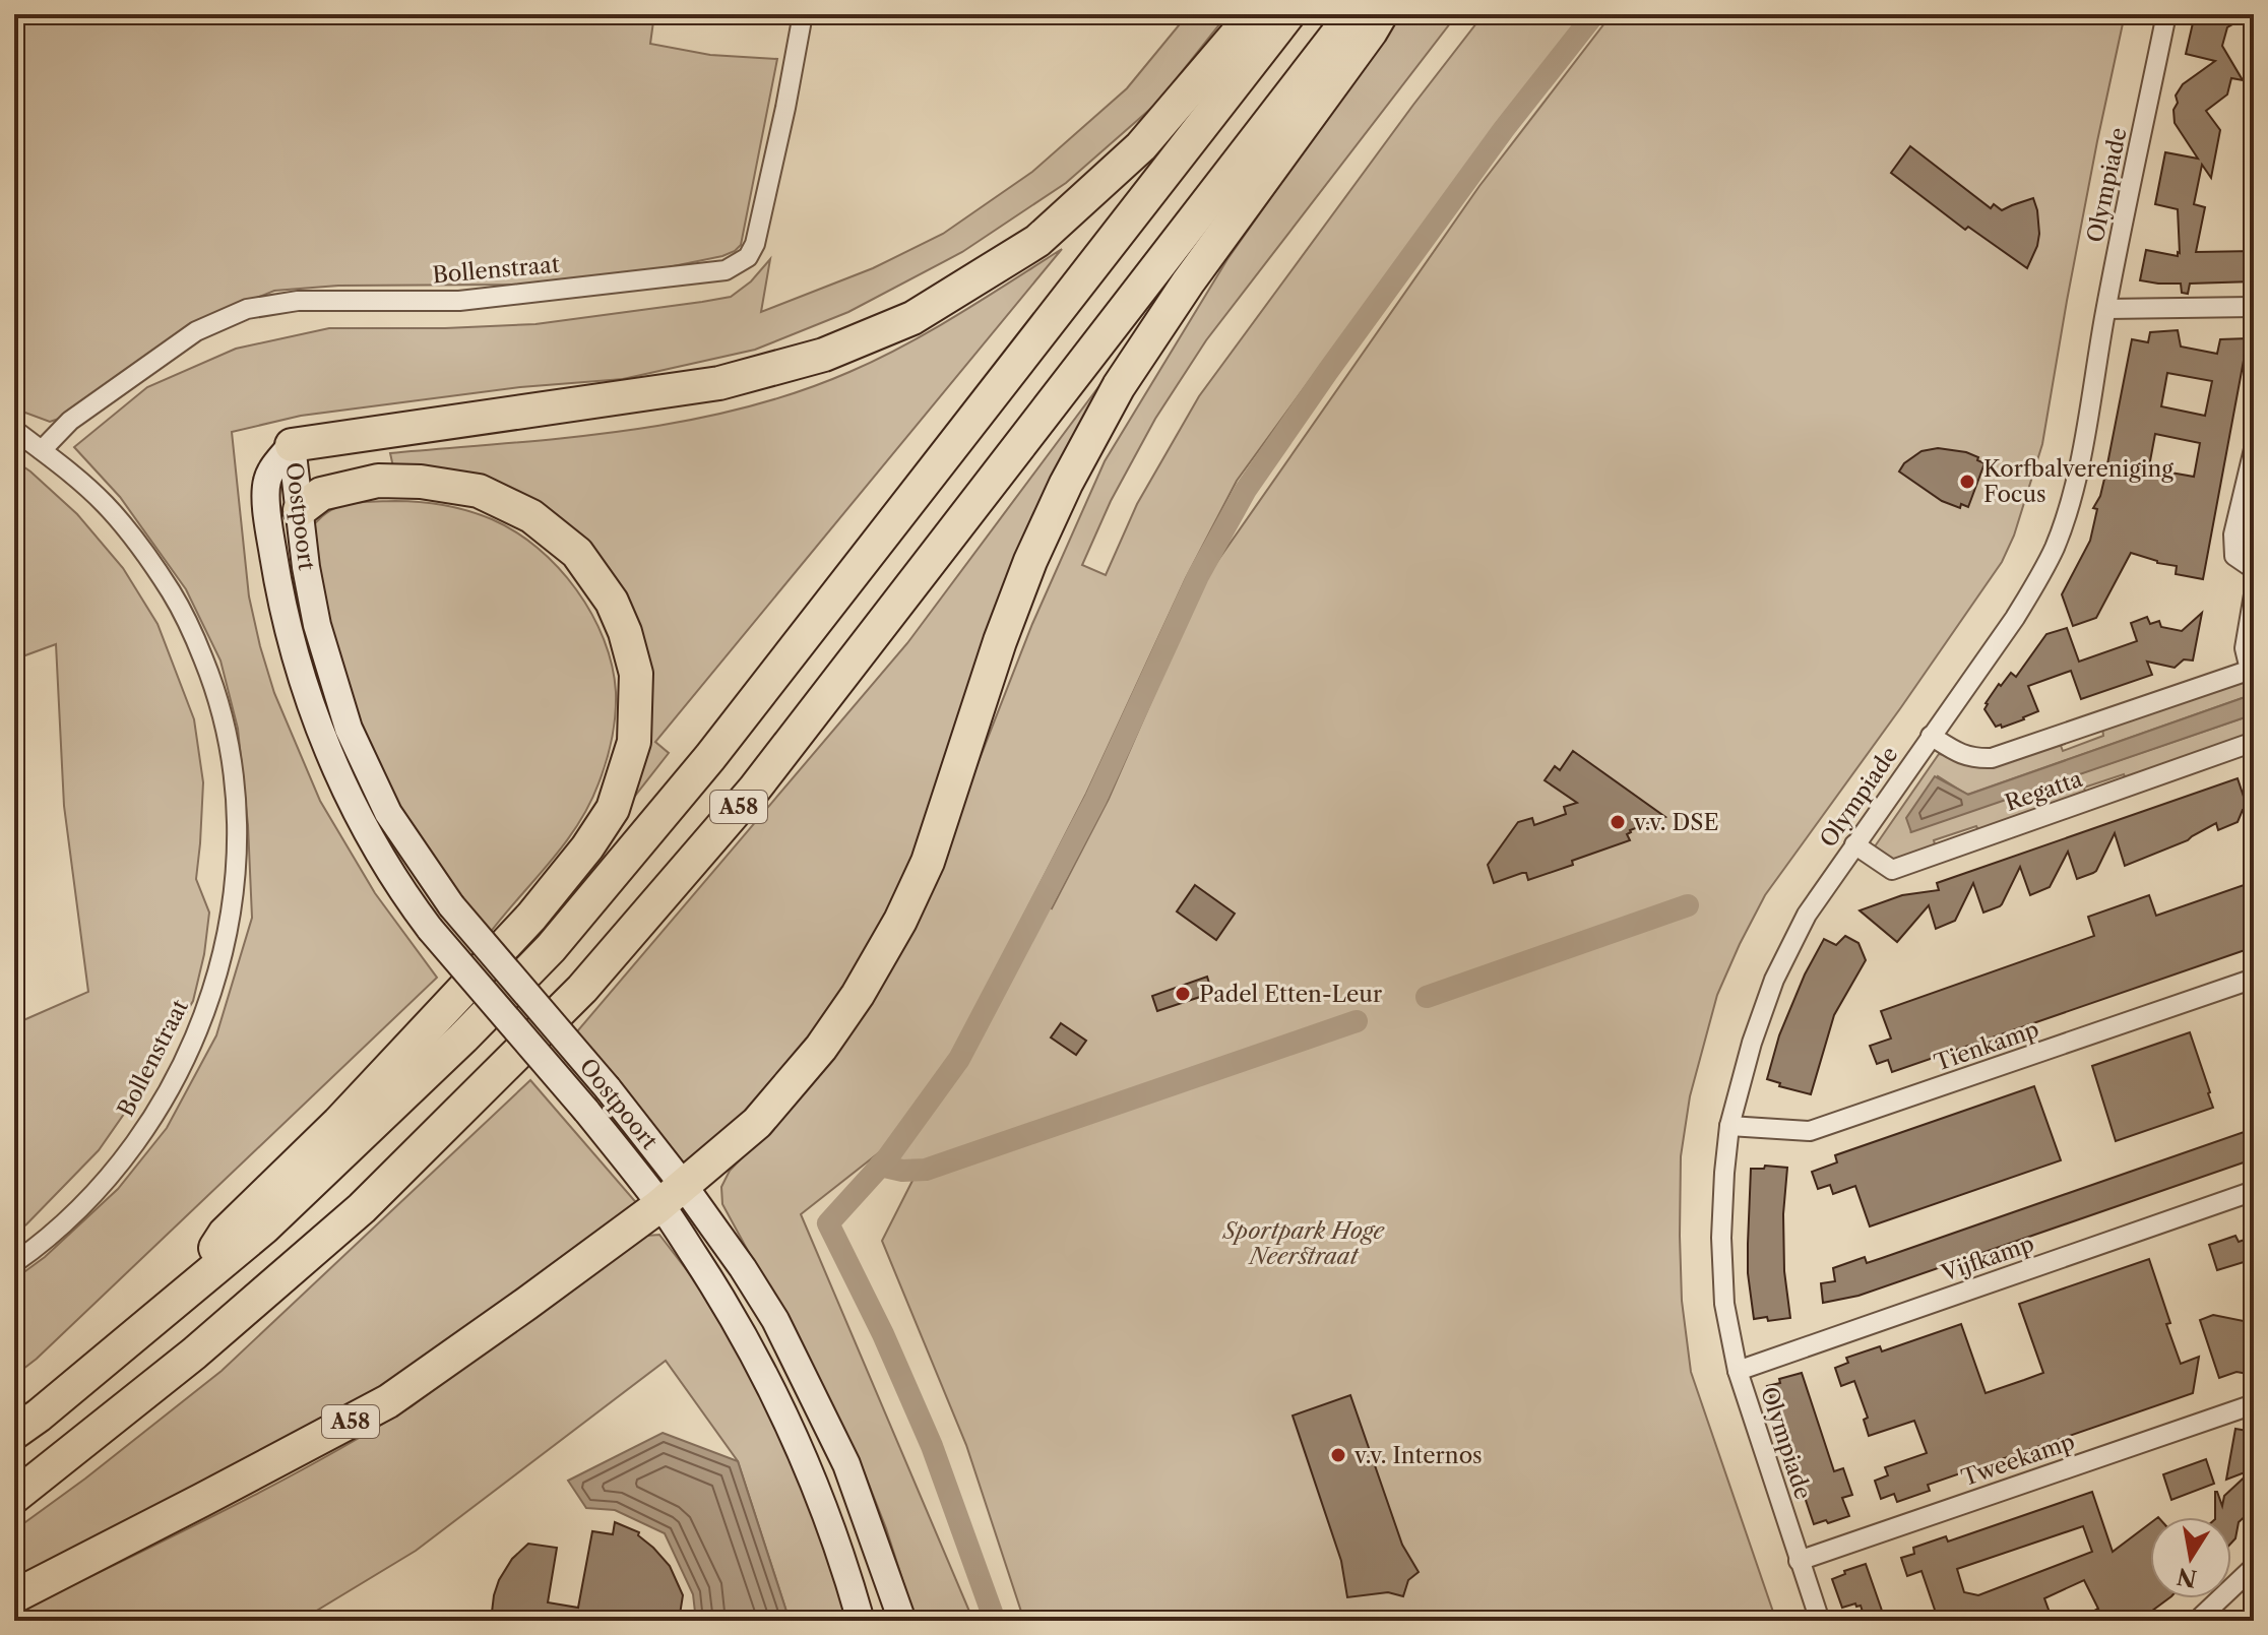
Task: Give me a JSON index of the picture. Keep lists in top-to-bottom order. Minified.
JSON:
{"streets":{"highway":["A58"],"main road":["Oostpoort"],"street":["Olympiade","Bollenstraat","Regatta","Tienkamp","Vijfkamp","Tweekamp"]},"crossings":[["Olympiade","Regatta"],["Olympiade","Tienkamp"],["Olympiade","Vijfkamp"],["Olympiade","Tweekamp"],["Oostpoort","A58"]],"parks":["Sportpark Hoge Neerstraat"],"places":["Korfbalvereniging Focus","v.v. DSE","Padel Etten-Leur","v.v. Internos"],"north":"bottom"}
